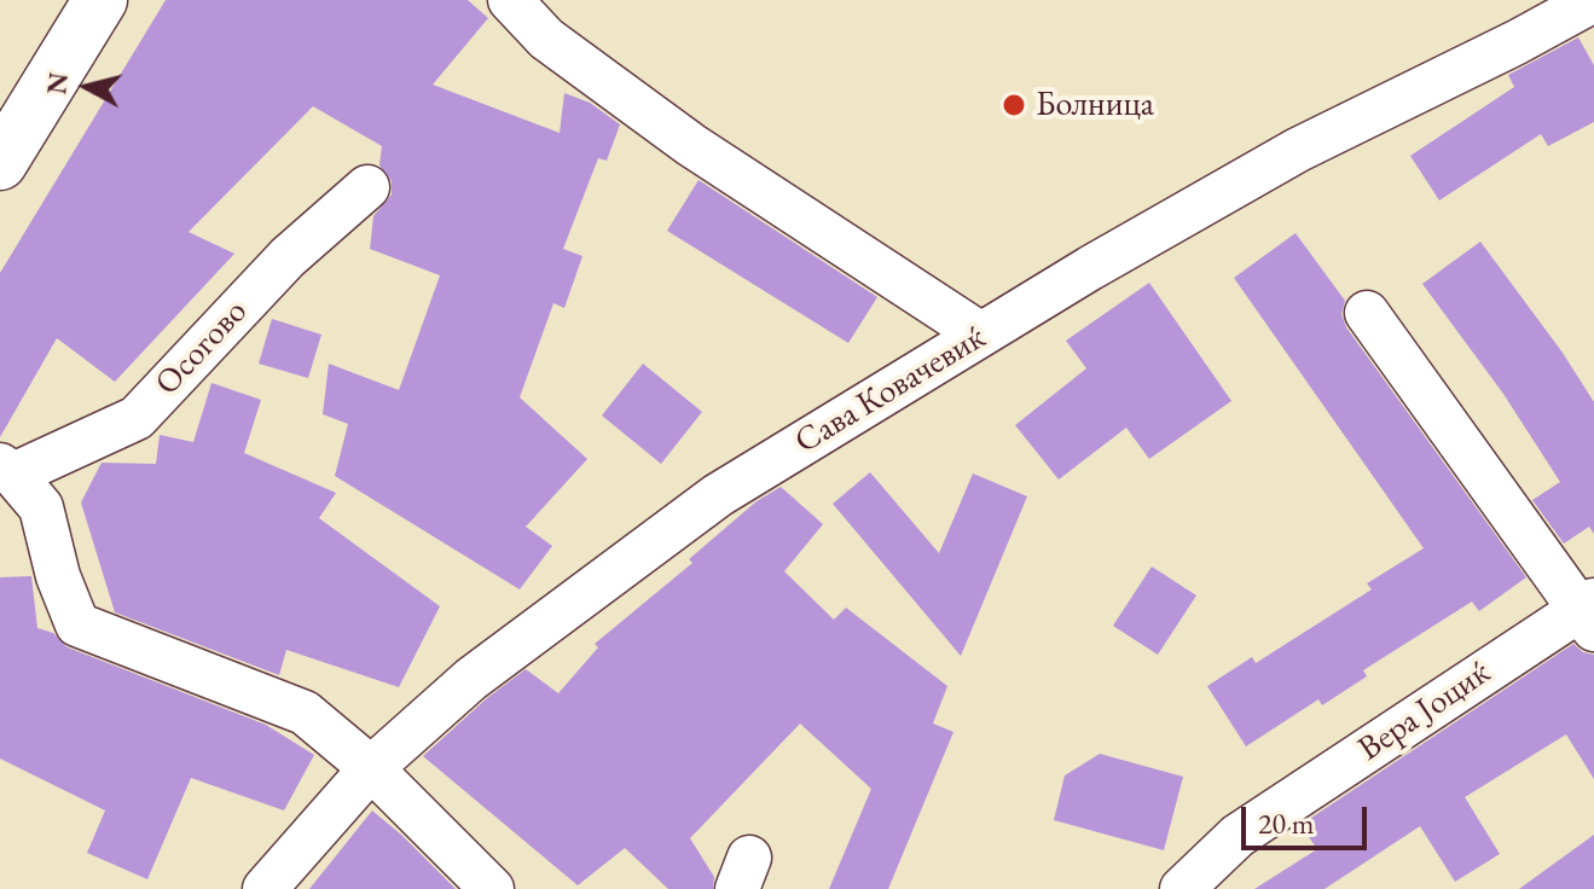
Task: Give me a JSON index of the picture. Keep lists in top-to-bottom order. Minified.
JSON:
{"streets":{"street":["Осогово","Сава Ковачевиќ","Вера Јоциќ"]},"places":["Болница"],"scale_bar":"20 m","north":"left"}
